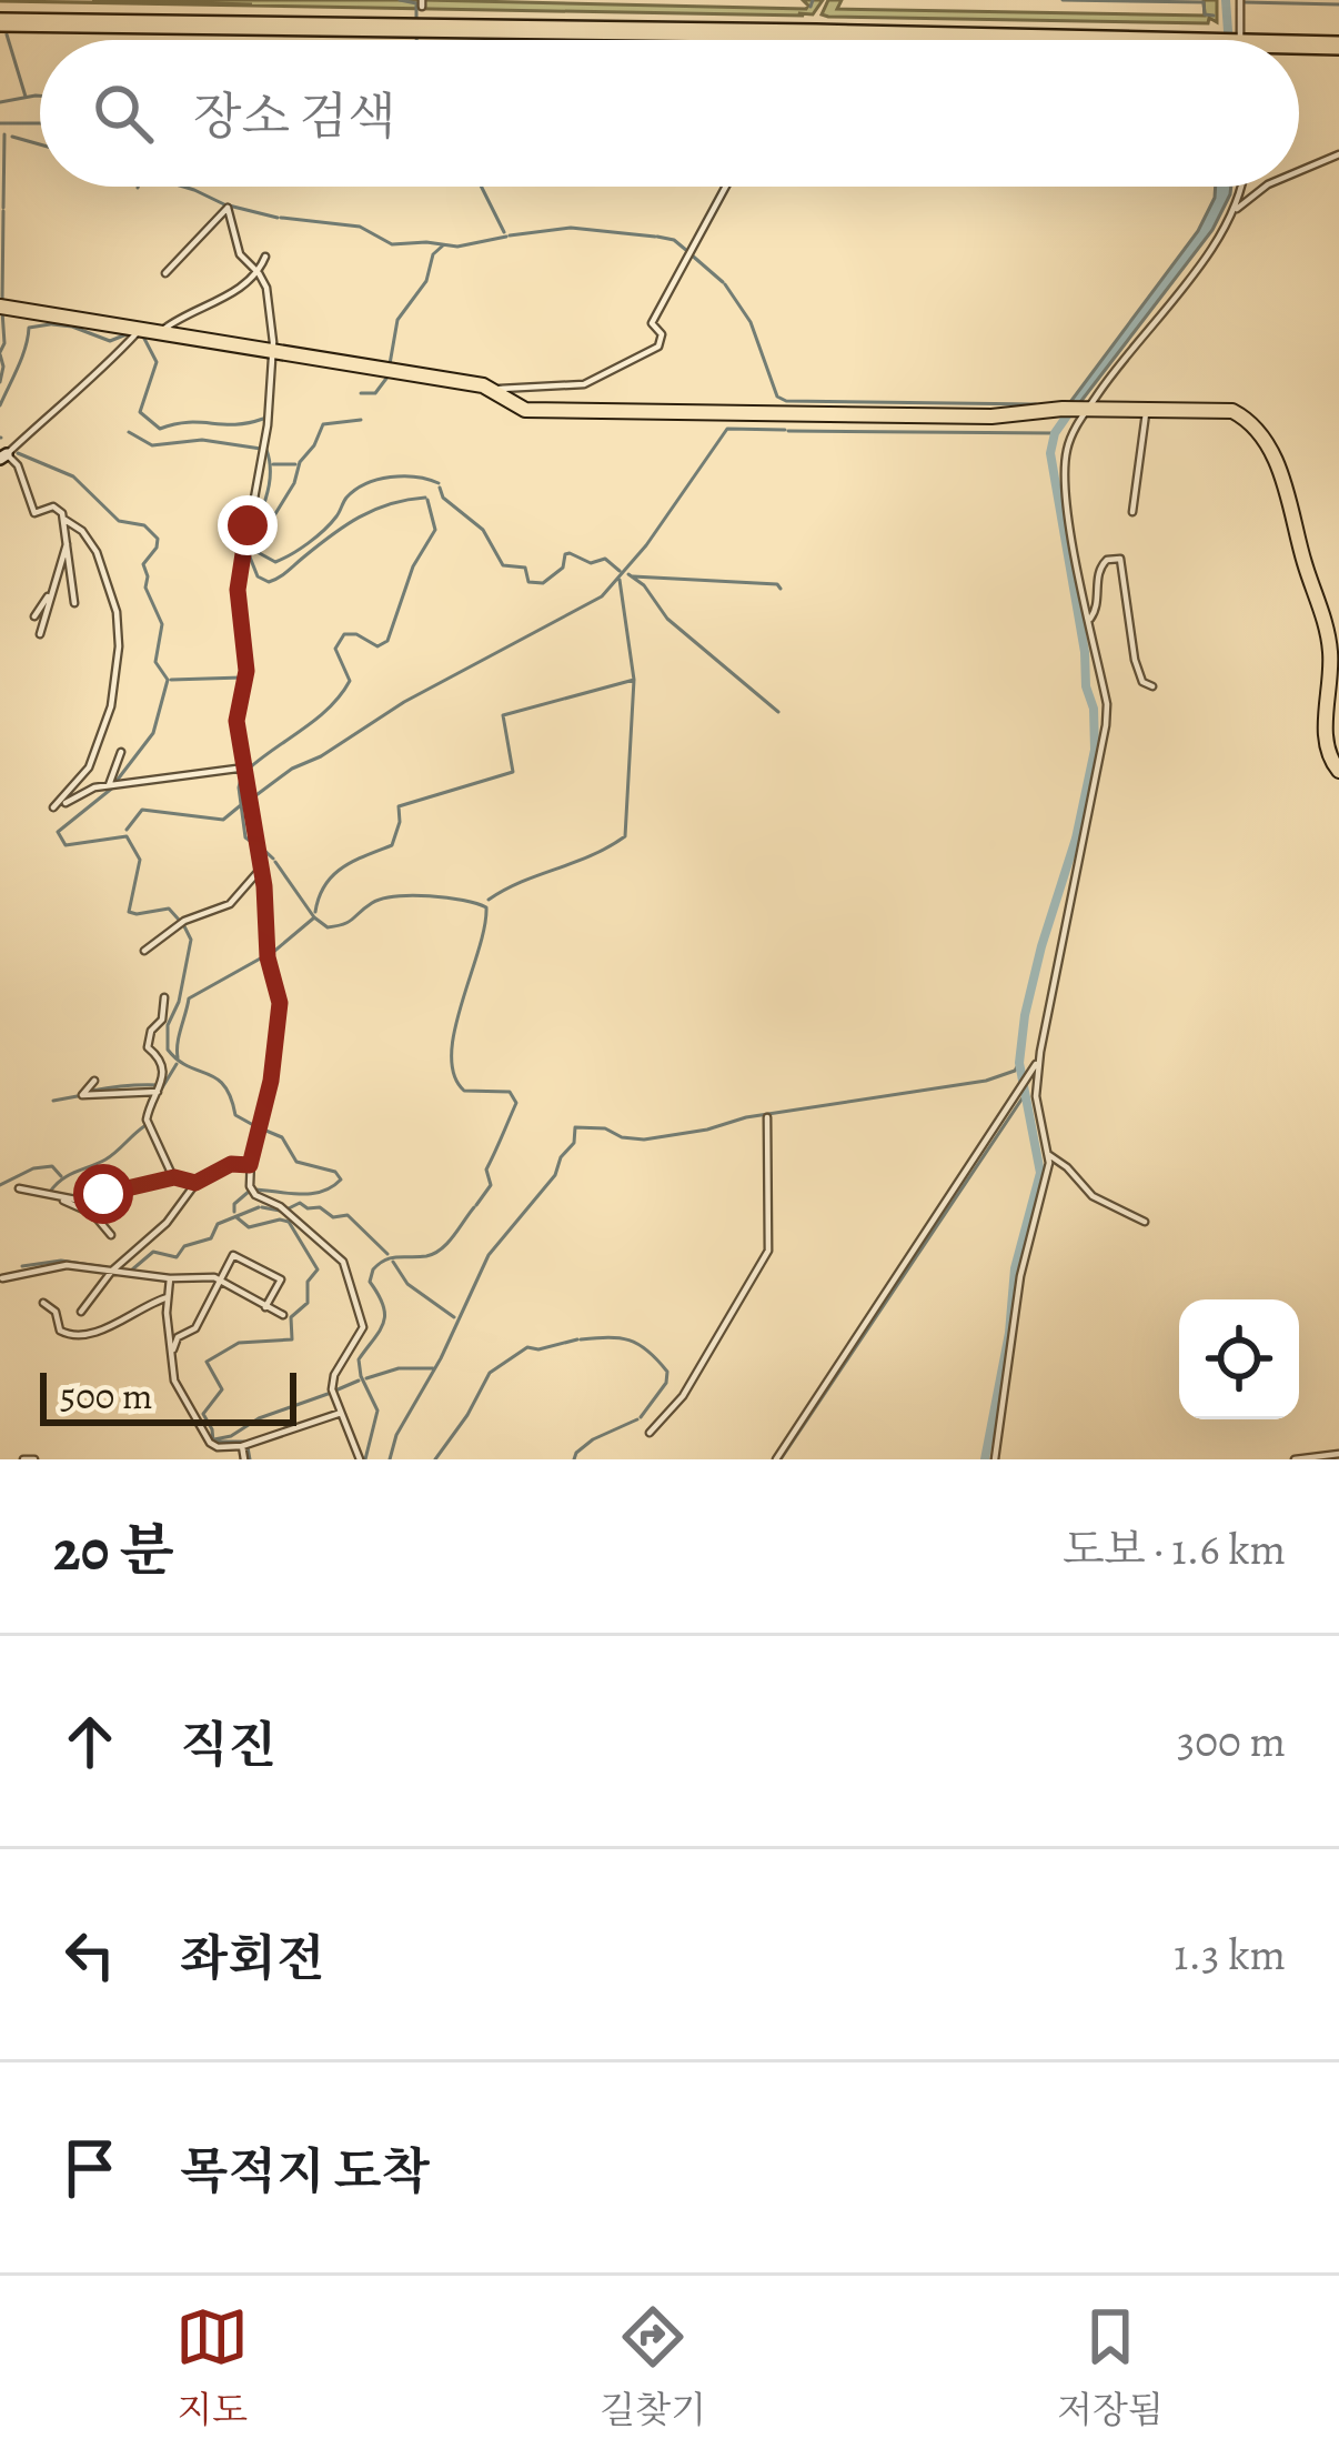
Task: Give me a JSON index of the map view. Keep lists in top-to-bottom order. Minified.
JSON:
{"scale_bar":"500 m","page":{"search":"장소 검색","scale":"500 m","heading":["20 분","도보 · 1.6 km"],"list":[["직진","300 m"],["좌회전","1.3 km"],"목적지 도착"],"nav":["지도","길찾기","저장됨"]}}
